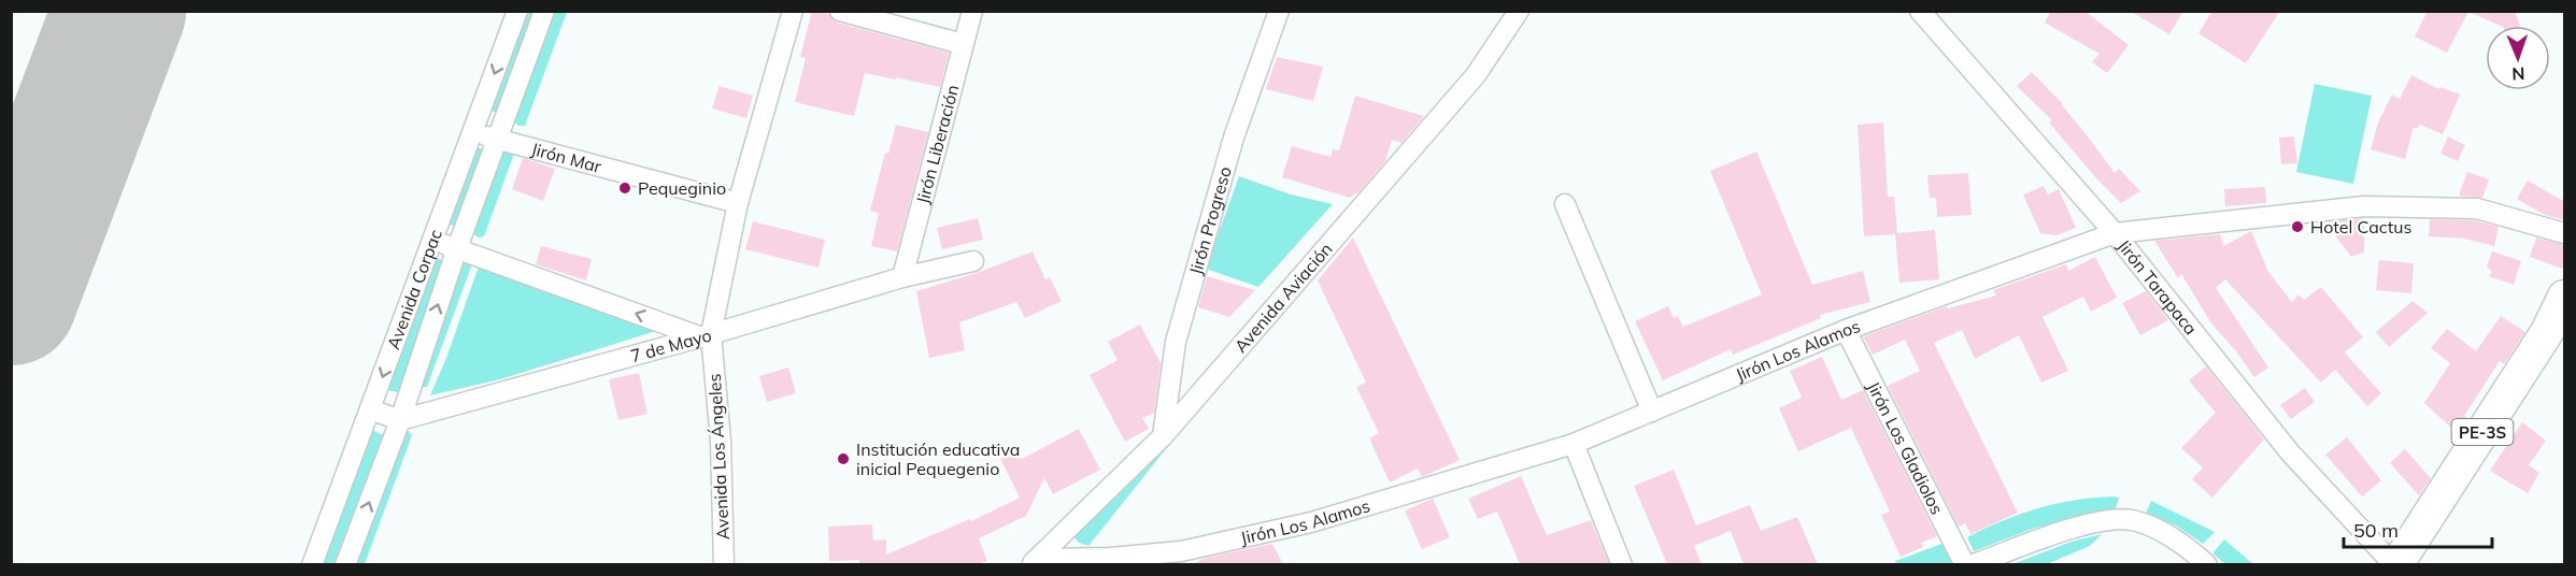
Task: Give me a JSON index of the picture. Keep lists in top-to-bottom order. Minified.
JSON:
{"streets":{"highway":["PE-3S"],"street":["Jirón Liberación","Jirón Mar","Jirón Progreso","Avenida Corpac","Jirón Tarapaca","Avenida Aviación","7 de Mayo","Jirón Los Alamos","Jirón Los Gladiolos","Avenida Los Ángeles"]},"crossings":[["Jirón Liberación","7 de Mayo"],["Jirón Mar","Avenida Corpac"],["Jirón Mar","Avenida Los Ángeles"],["Jirón Progreso","Avenida Aviación"],["Avenida Corpac","7 de Mayo"],["Jirón Tarapaca","Jirón Los Alamos"],["Jirón Tarapaca","PE-3S"],["Avenida Aviación","Jirón Los Alamos"],["7 de Mayo","Avenida Los Ángeles"],["Jirón Los Alamos","Jirón Los Gladiolos"]],"places":["Pequeginio","Hotel Cactus","Institución educativa inicial Pequegenio"],"scale_bar":"50 m","north":"bottom"}
